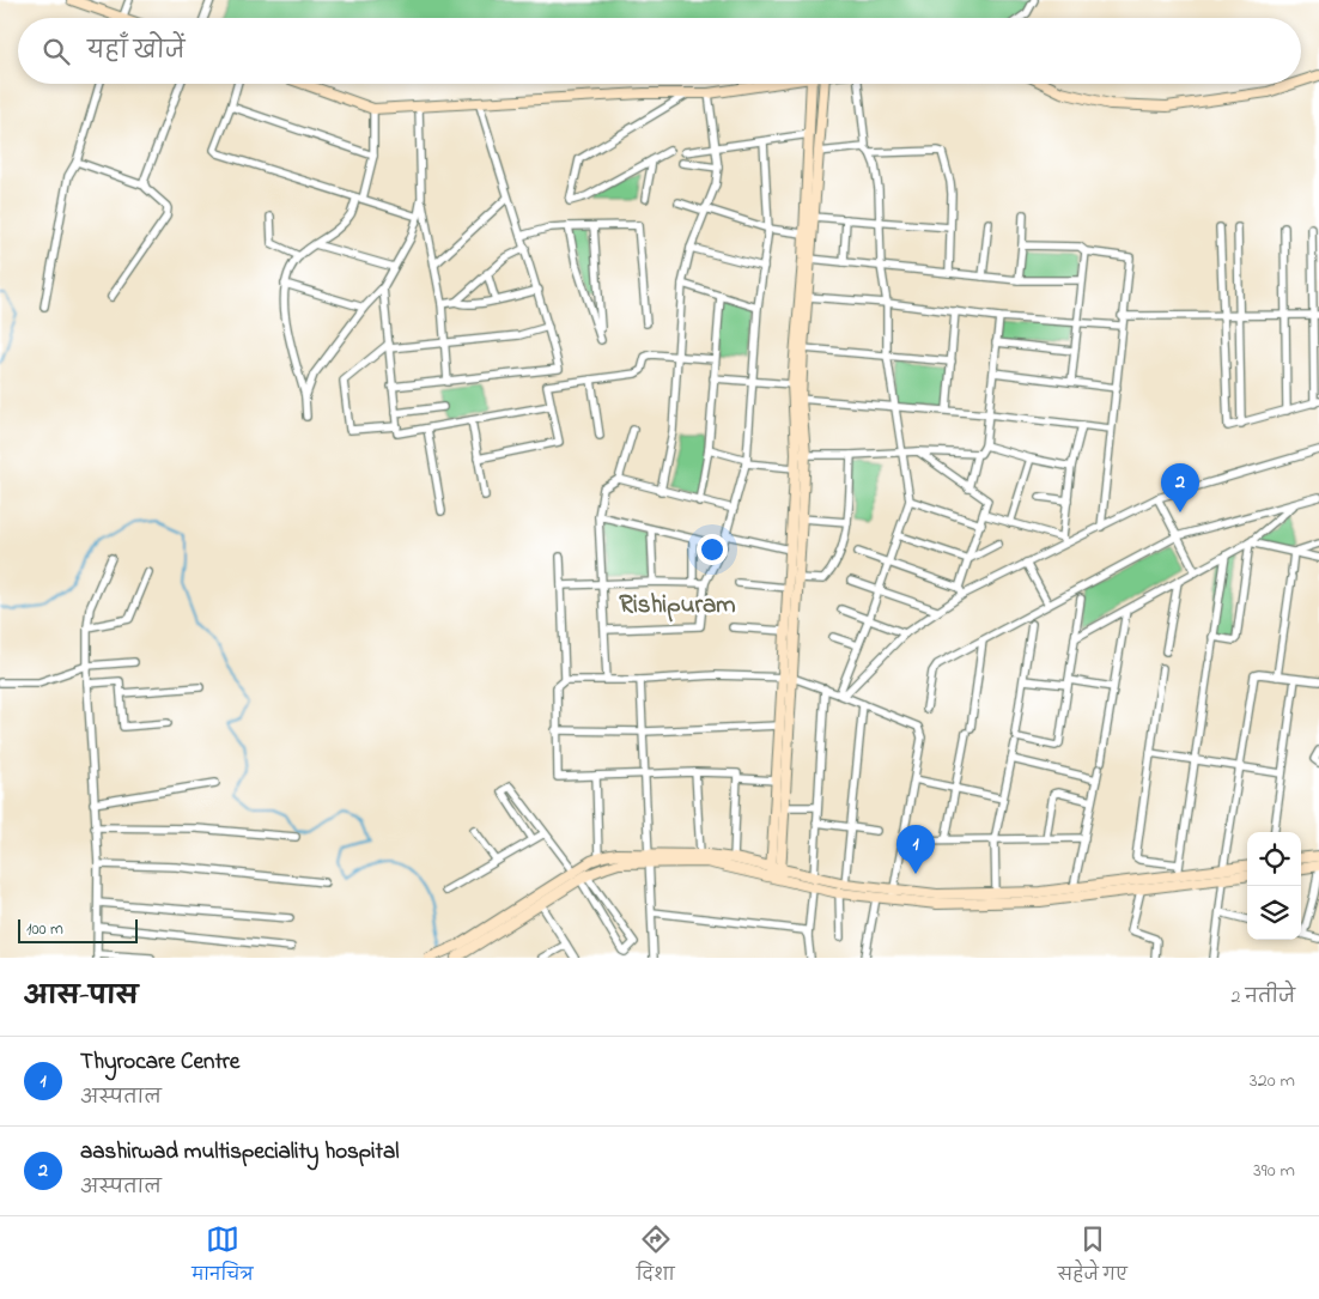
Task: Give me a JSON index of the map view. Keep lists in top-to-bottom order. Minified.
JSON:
{"districts":["Rishipuram"],"scale_bar":"100 m","page":{"search":"यहाँ खोजें","pins":["2","1"],"scale":"100 m","heading":["आस-पास","2 नतीजे"],"list":[{"mark":"1","name":"Thyrocare Centre","note":"अस्पताल","value":"320 m"},{"mark":"2","name":"aashirwad multispeciality hospital","note":"अस्पताल","value":"390 m"}],"nav":["मानचित्र","दिशा","सहेजे गए"]}}
